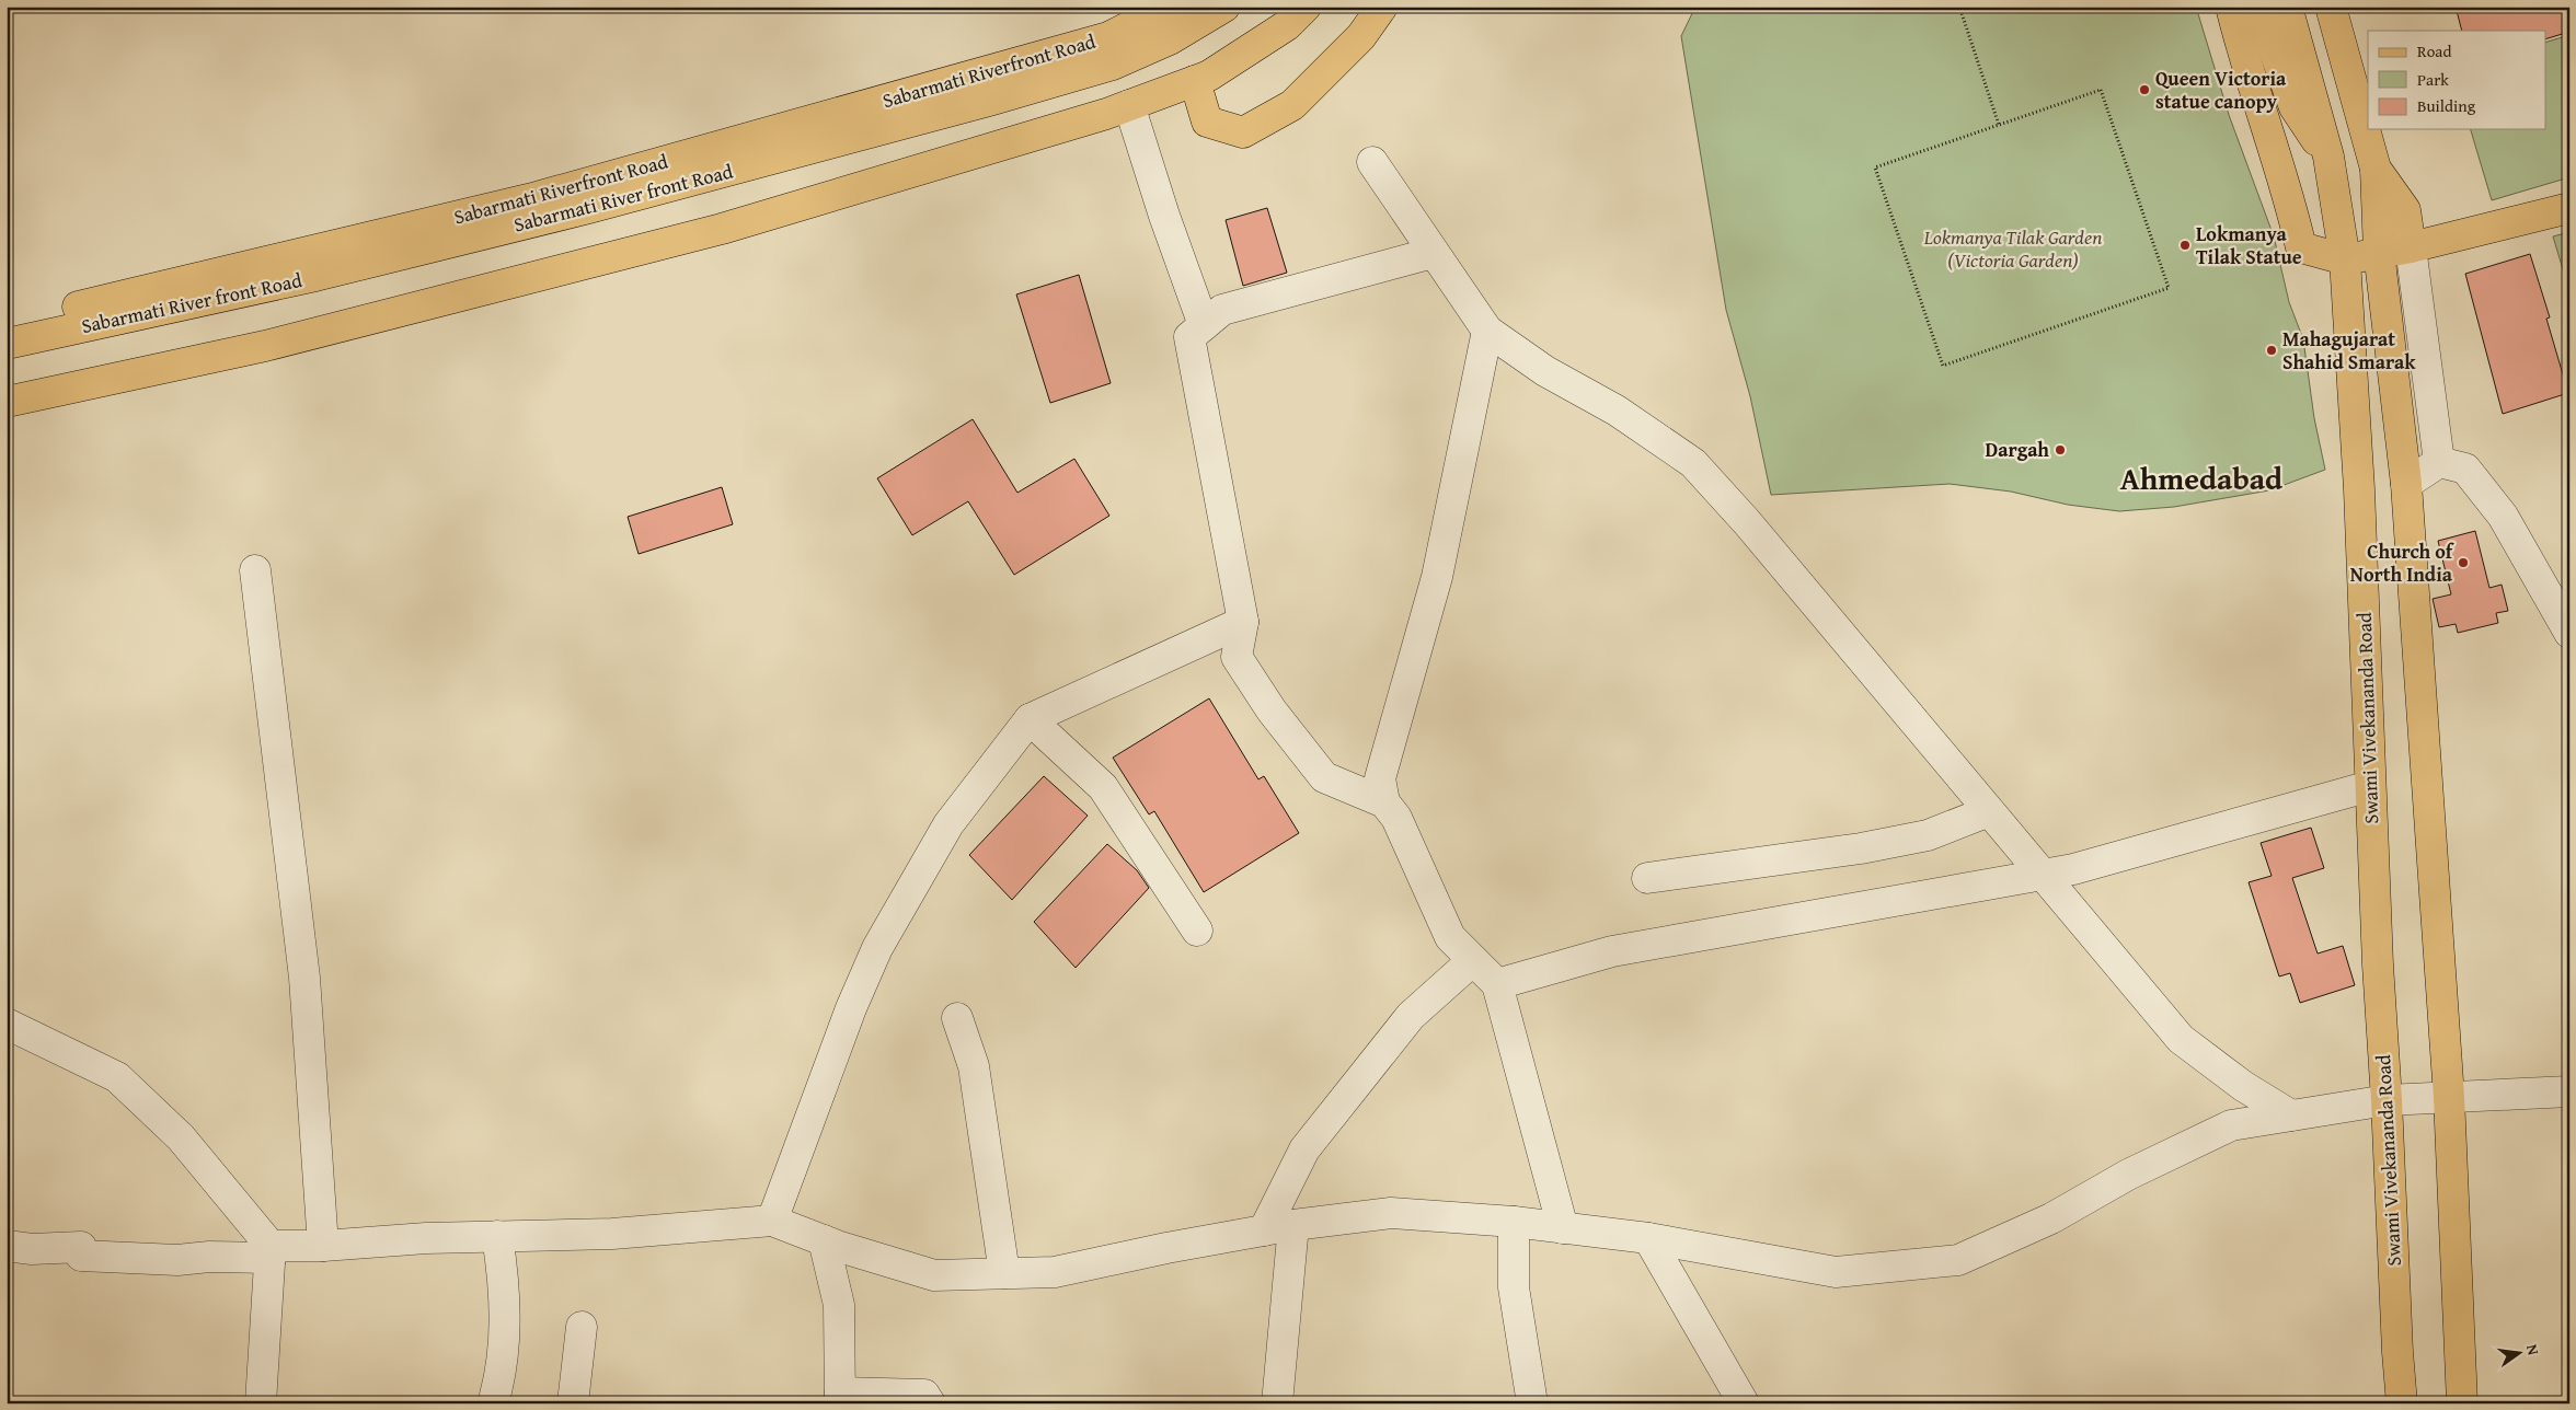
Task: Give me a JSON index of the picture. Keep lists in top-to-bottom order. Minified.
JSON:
{"streets":{"main road":["Sabarmati Riverfront Road","Sabarmati River front Road","Swami Vivekananda Road"]},"districts":["Ahmedabad"],"parks":["Lokmanya Tilak Garden (Victoria Garden)"],"places":["Queen Victoria statue canopy","Lokmanya Tilak Statue","Mahagujarat Shahid Smarak","Dargah","Church of North India"],"legend":["Road","Park","Building"],"north":"right"}
